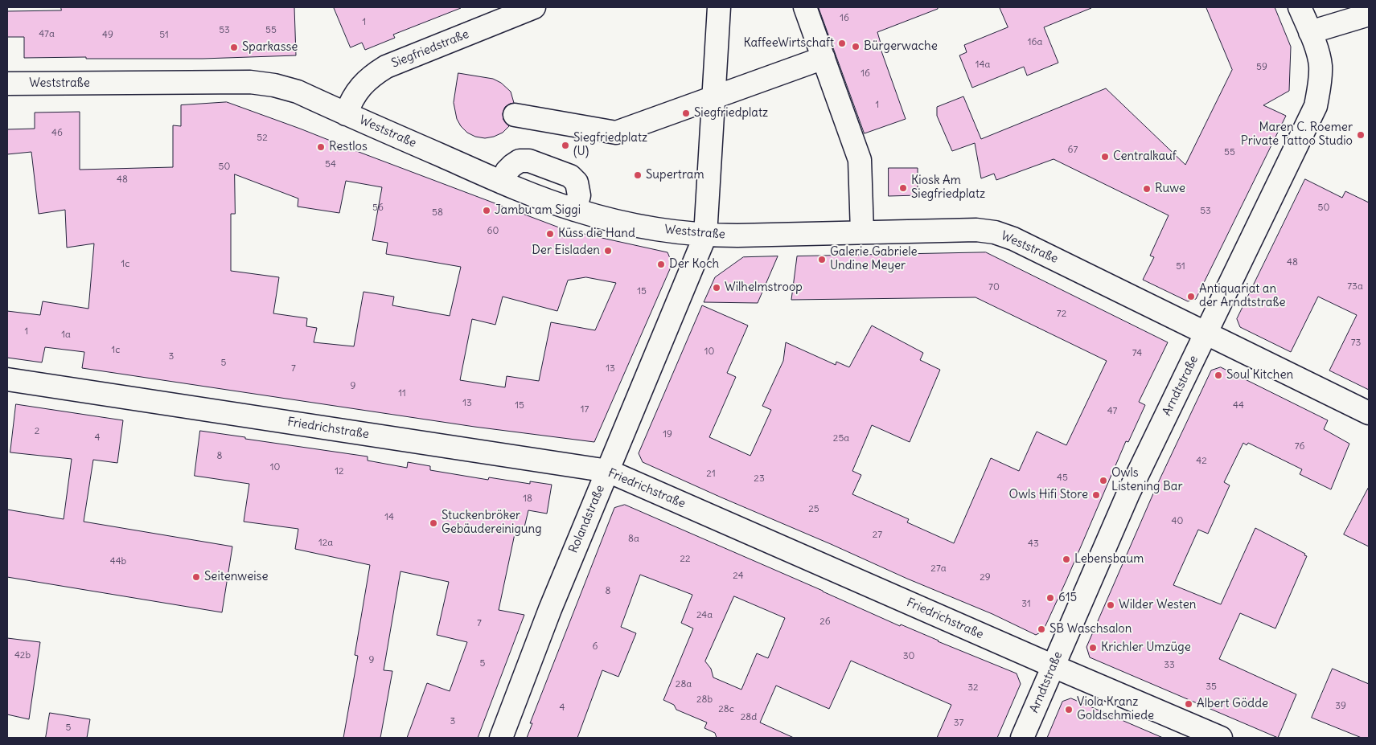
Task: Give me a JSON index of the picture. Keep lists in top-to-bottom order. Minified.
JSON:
{"streets":{"street":["Siegfriedstraße","Weststraße","Arndtstraße","Friedrichstraße","Rolandstraße"]},"crossings":[["Siegfriedstraße","Weststraße"],["Weststraße","Arndtstraße"],["Weststraße","Rolandstraße"],["Arndtstraße","Friedrichstraße"],["Friedrichstraße","Rolandstraße"]],"places":["KaffeeWirtschaft","Bürgerwache","Sparkasse","Siegfriedplatz","Maren C. Roemer Private Tattoo Studio","Siegfriedplatz (U)","Restlos","Centralkauf","Supertram","Kiosk Am Siegfriedplatz","Ruwe","Jambu am Siggi","Küss die Hand","Der Eisladen","Galerie Gabriele Undine Meyer","Der Koch","Wilhelmstroop","Antiquariat an der Arndtstraße","Soul Kitchen","Owls Listening Bar","Owls Hifi Store","Stuckenbröker Gebäudereinigung","Lebensbaum","Seitenweise","615","Wilder Westen","SB Waschsalon","Krichler Umzüge","Albert Gödde","Viola Kranz Goldschmiede"],"house_numbers":["16","1","53","55","47a","49","51","16a","14a","59","16","1","46","52","67","55","54","50","48","56","50","53","58","60","48","1c","51","73a","70","15","72","1","1a","73","1c","10","74","3","5","7","13","9","11","13","15","44","17","47","2","19","4","25a","76","8","42","10","12","21","45","23","18","25","14","40","27","8a","12a","43","22","44b","27a","24","29","8","31","24a","26","7","6","42b","30","9","5","33","28a","35","32","28b","39","4","28c","28d","3","37","5"]}
